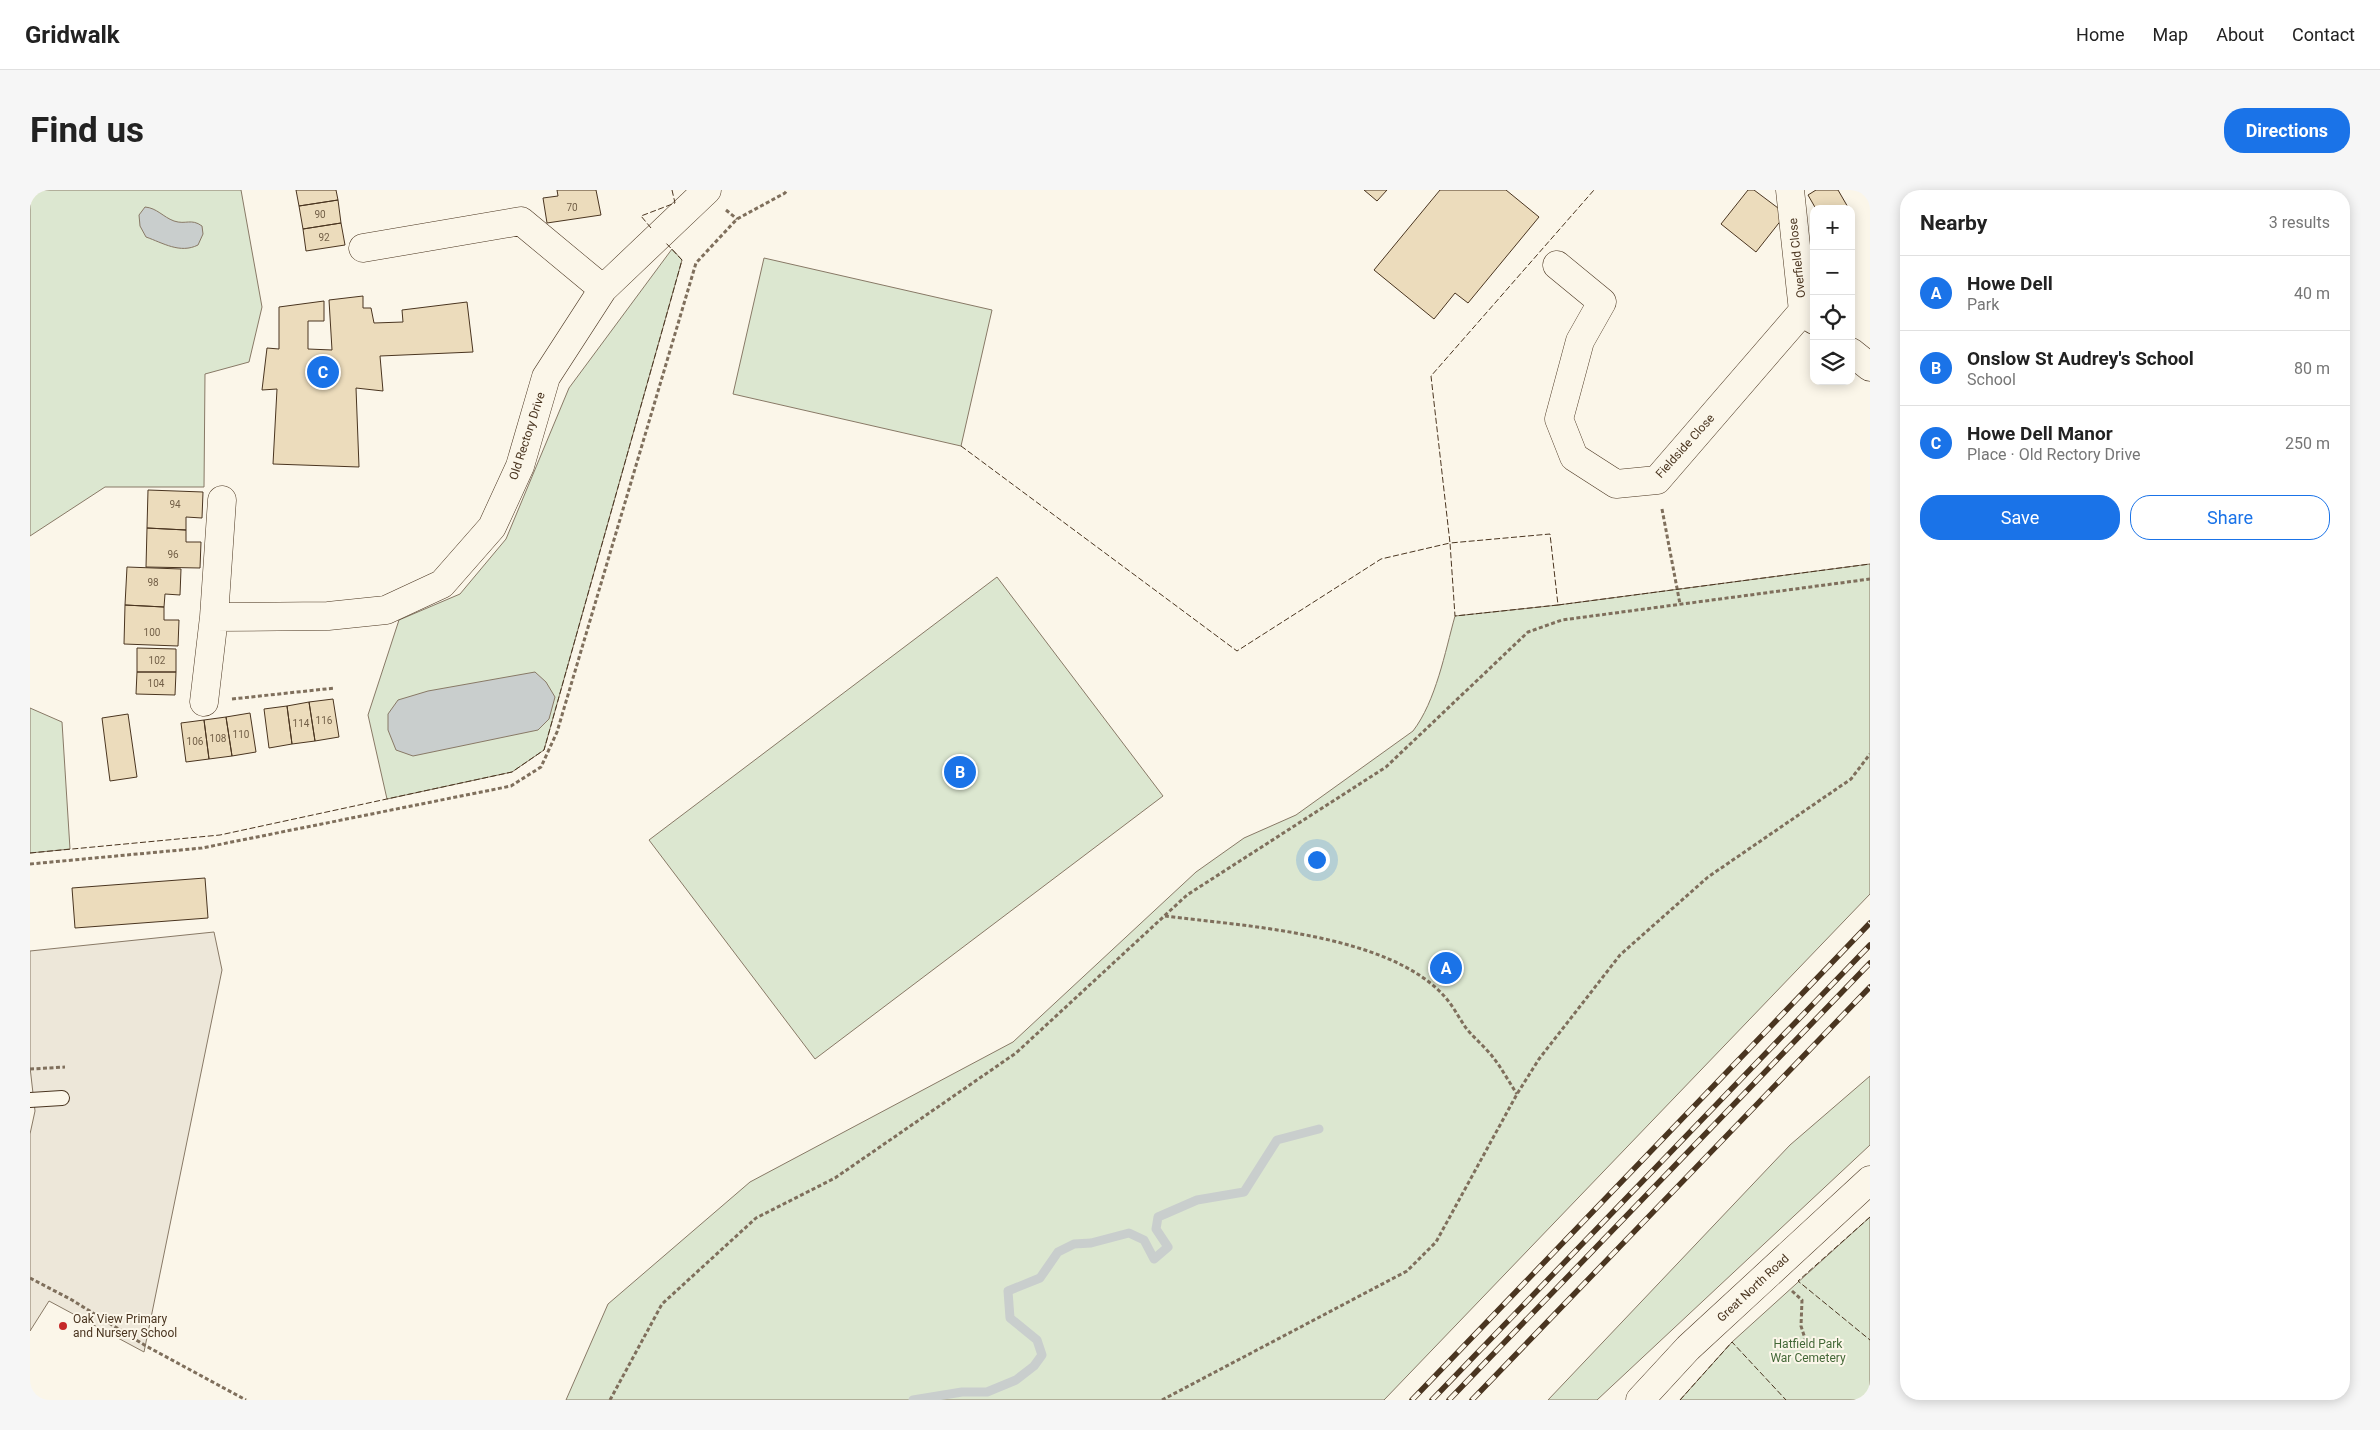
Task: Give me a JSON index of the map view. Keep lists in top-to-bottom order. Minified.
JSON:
{"streets":{"street":["Overfield Close","Old Rectory Drive","Fieldside Close","Great North Road"]},"crossings":[["Overfield Close","Fieldside Close"]],"parks":["Hatfield Park War Cemetery"],"places":["Oak View Primary and Nursery School"],"house_numbers":["70","90","92","94","96","98","100","102","104","116","114","110","108","106"],"page":{"header":"Gridwalk","nav":["Home","Map","About","Contact"],"buttons":["Directions",["Save","Share"]],"title":"Find us","heading":["Nearby","3 results"],"map_buttons":["+","−"],"list":[{"mark":"A","name":"Howe Dell","note":"Park","value":"40 m"},{"mark":"B","name":"Onslow St Audrey's School","note":"School","value":"80 m"},{"mark":"C","name":"Howe Dell Manor","note":"Place · Old Rectory Drive","value":"250 m"}],"pins":["C","B","A"]}}
